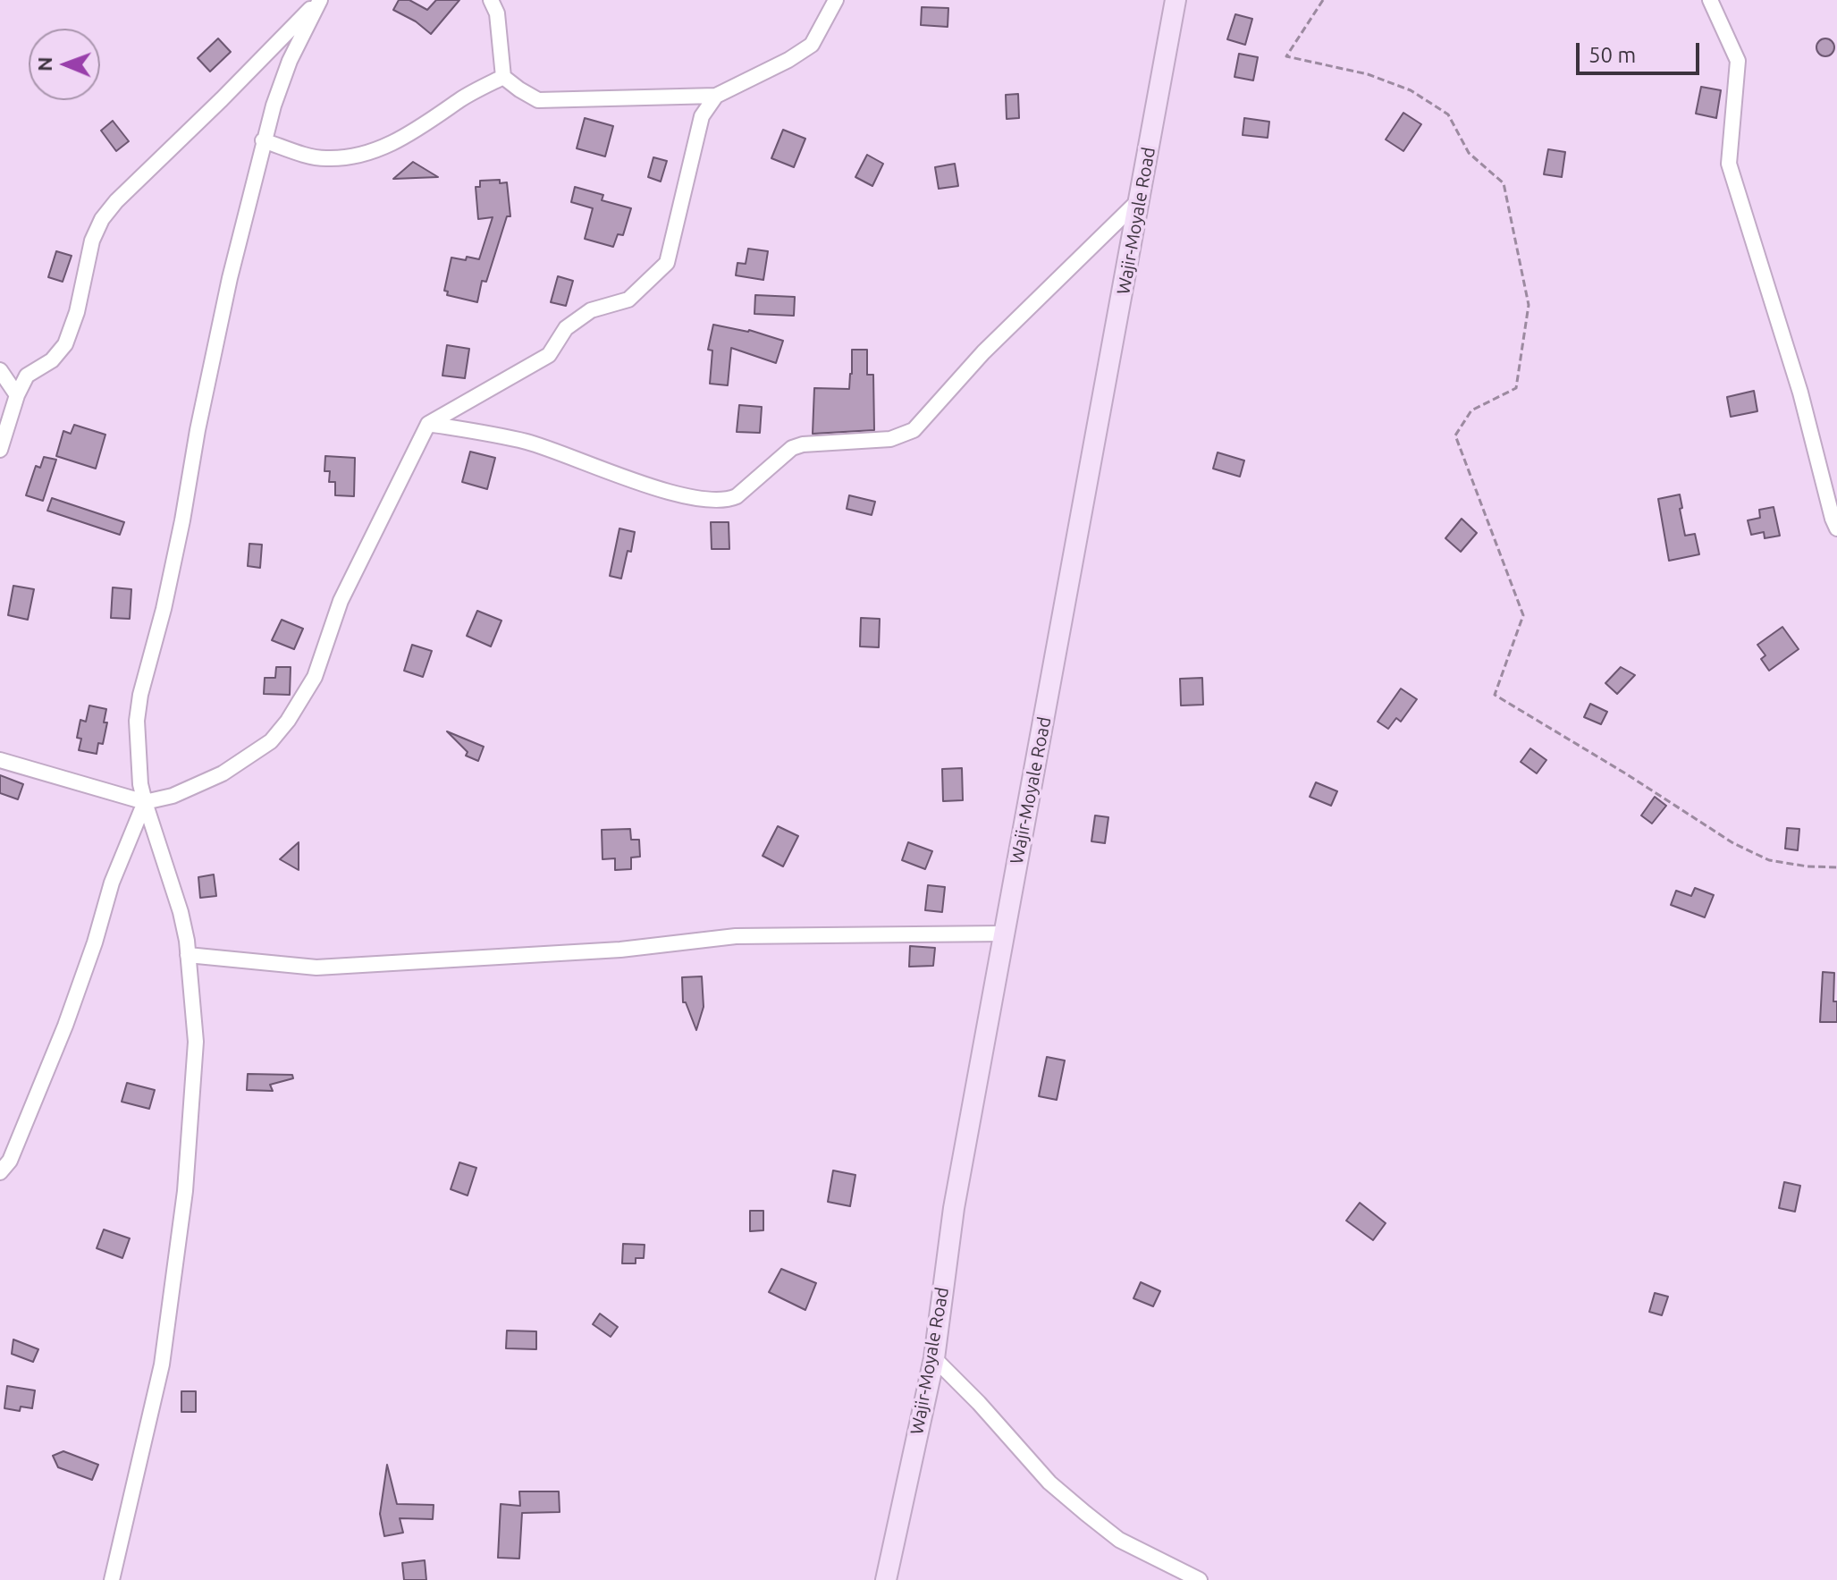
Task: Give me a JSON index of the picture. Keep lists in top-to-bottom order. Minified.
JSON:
{"streets":{"main road":["Wajir-Moyale Road"]},"scale_bar":"50 m","north":"left"}
